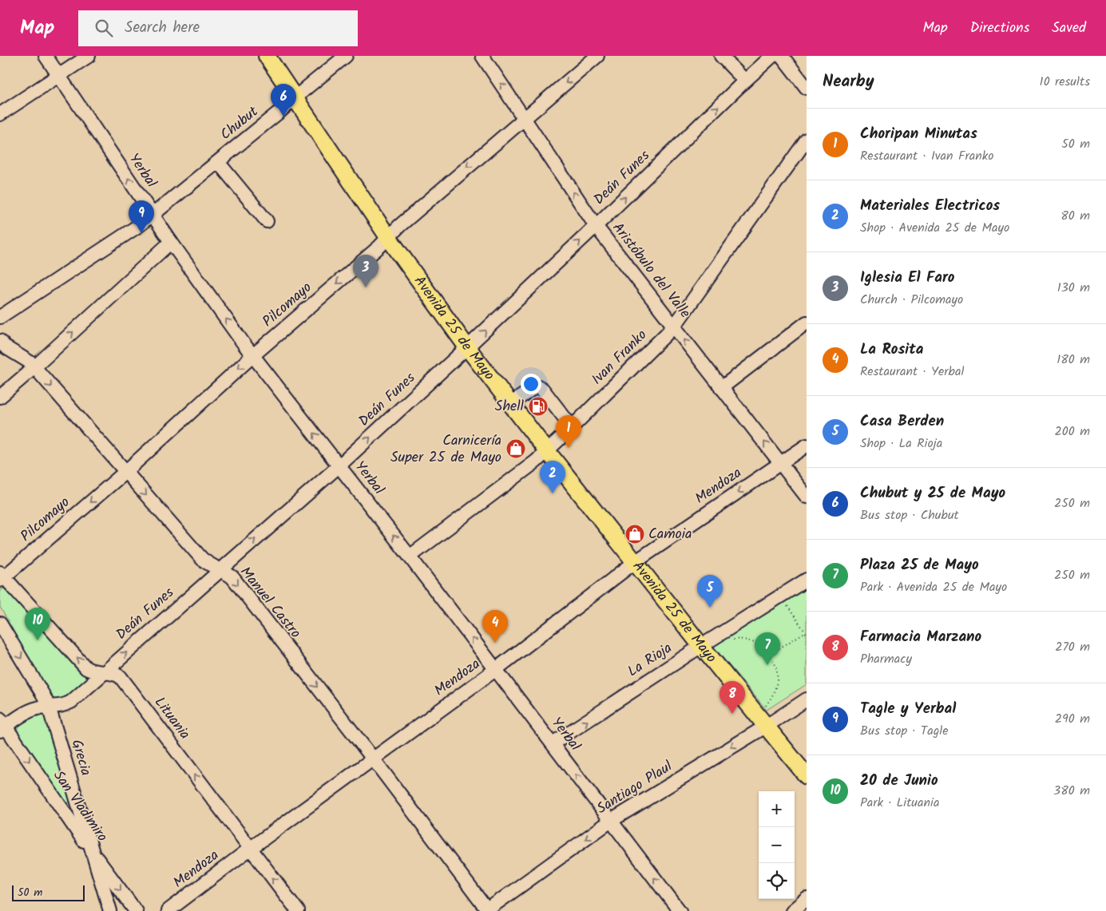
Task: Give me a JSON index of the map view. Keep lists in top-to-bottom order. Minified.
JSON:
{"streets":{"main road":["Avenida 25 de Mayo"],"street":["Chubut","Yerbal","Deán Funes","Aristóbulo del Valle","Pilcomayo","Ivan Franko","Mendoza","Manuel Castro","La Rioja","Lituania","Grecia","Santiago Plaul","San Vladimiro"]},"crossings":[["Chubut","Yerbal"],["Chubut","Avenida 25 de Mayo"],["Yerbal","Deán Funes"],["Yerbal","Pilcomayo"],["Yerbal","Ivan Franko"],["Yerbal","Mendoza"],["Yerbal","La Rioja"],["Yerbal","Santiago Plaul"],["Deán Funes","Aristóbulo del Valle"],["Deán Funes","Avenida 25 de Mayo"],["Deán Funes","Manuel Castro"],["Deán Funes","Lituania"],["Deán Funes","Grecia"],["Deán Funes","San Vladimiro"],["Aristóbulo del Valle","Pilcomayo"],["Aristóbulo del Valle","Ivan Franko"],["Aristóbulo del Valle","Mendoza"],["Pilcomayo","Avenida 25 de Mayo"],["Pilcomayo","Manuel Castro"],["Pilcomayo","Lituania"],["Avenida 25 de Mayo","Ivan Franko"],["Avenida 25 de Mayo","Mendoza"],["Avenida 25 de Mayo","La Rioja"],["Avenida 25 de Mayo","Santiago Plaul"],["Mendoza","Manuel Castro"],["Mendoza","Lituania"],["Manuel Castro","Santiago Plaul"],["Grecia","San Vladimiro"]],"one_way":["Yerbal","Deán Funes","Aristóbulo del Valle","Pilcomayo","Manuel Castro","La Rioja","Lituania","Santiago Plaul","San Vladimiro"],"places":{"fuel station":["Shell"],"shop":["Carnicería Super 25 de Mayo","Camoia"]},"scale_bar":"50 m","page":{"header":"Map","search":"Search here","nav":["Map","Directions","Saved"],"heading":["Nearby","10 results"],"pins":["6","9","3","1","2","5","10","4","7","8"],"list":[{"mark":"1","name":"Choripan Minutas","note":"Restaurant · Ivan Franko","value":"50 m"},{"mark":"2","name":"Materiales Electricos","note":"Shop · Avenida 25 de Mayo","value":"80 m"},{"mark":"3","name":"Iglesia El Faro","note":"Church · Pilcomayo","value":"130 m"},{"mark":"4","name":"La Rosita","note":"Restaurant · Yerbal","value":"180 m"},{"mark":"5","name":"Casa Berden","note":"Shop · La Rioja","value":"200 m"},{"mark":"6","name":"Chubut y 25 de Mayo","note":"Bus stop · Chubut","value":"250 m"},{"mark":"7","name":"Plaza 25 de Mayo","note":"Park · Avenida 25 de Mayo","value":"250 m"},{"mark":"8","name":"Farmacia Marzano","note":"Pharmacy","value":"270 m"},{"mark":"9","name":"Tagle y Yerbal","note":"Bus stop · Tagle","value":"290 m"},{"mark":"10","name":"20 de Junio","note":"Park · Lituania","value":"380 m"}],"map_buttons":["+","−"],"scale":"50 m"}}
